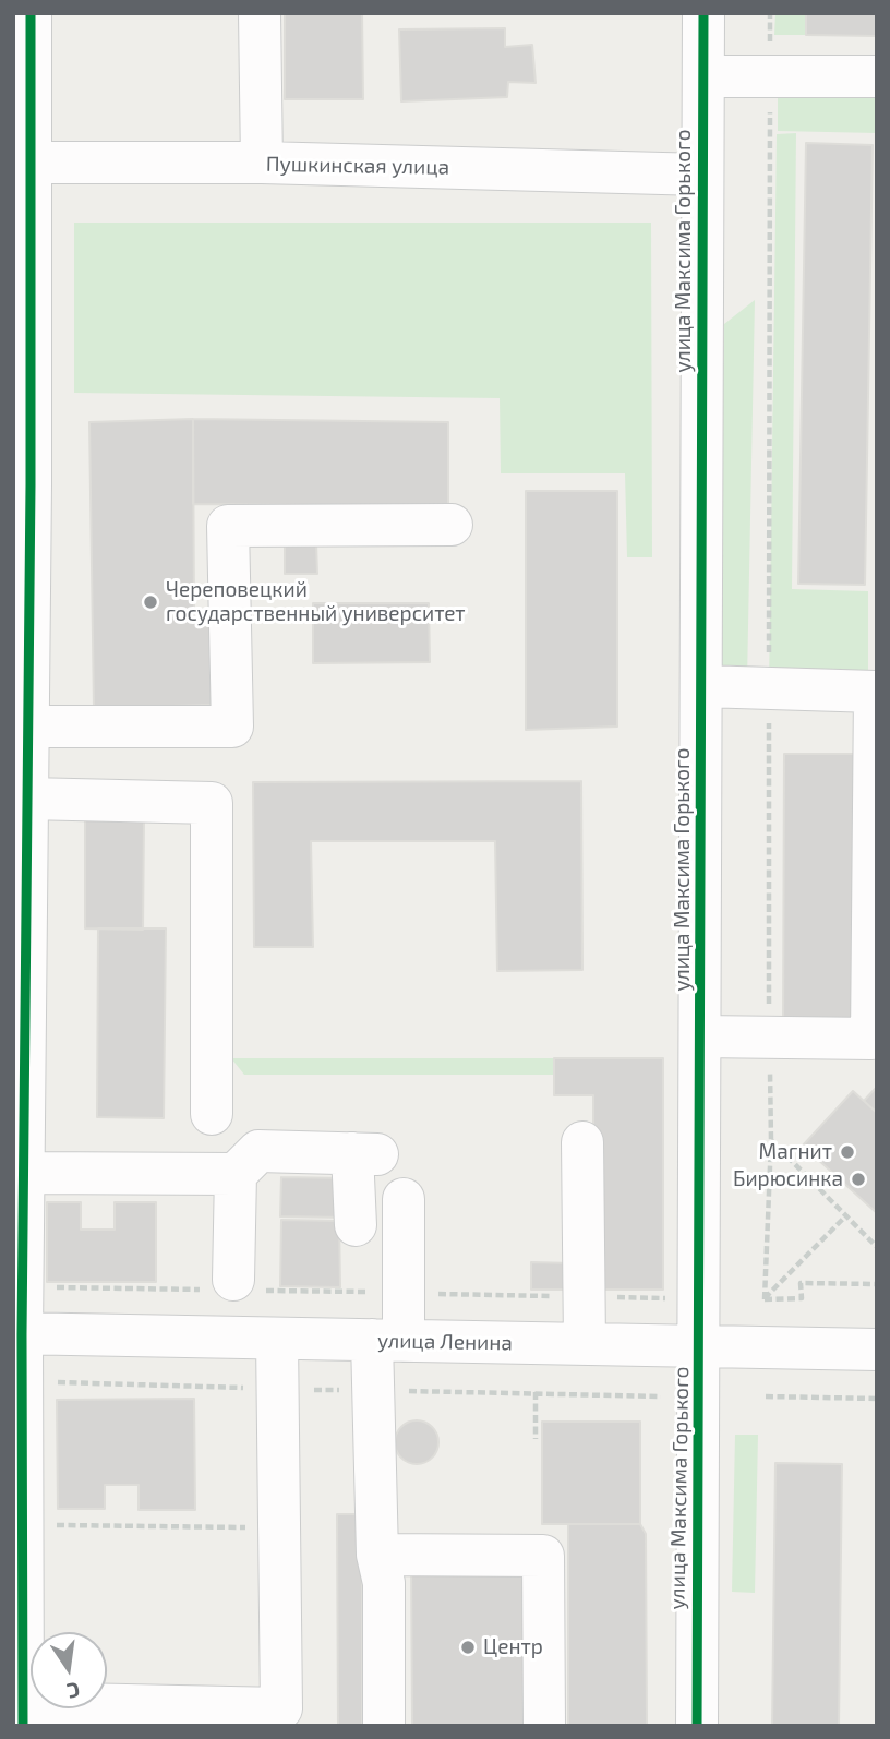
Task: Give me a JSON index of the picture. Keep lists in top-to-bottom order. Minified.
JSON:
{"streets":{"street":["Пушкинская улица","улица Максима Горького","улица Ленина"]},"crossings":[["Пушкинская улица","улица Максима Горького"],["улица Максима Горького","улица Ленина"]],"places":["Череповецкий государственный университет","Магнит","Бирюсинка","Центр"],"north":"bottom"}
